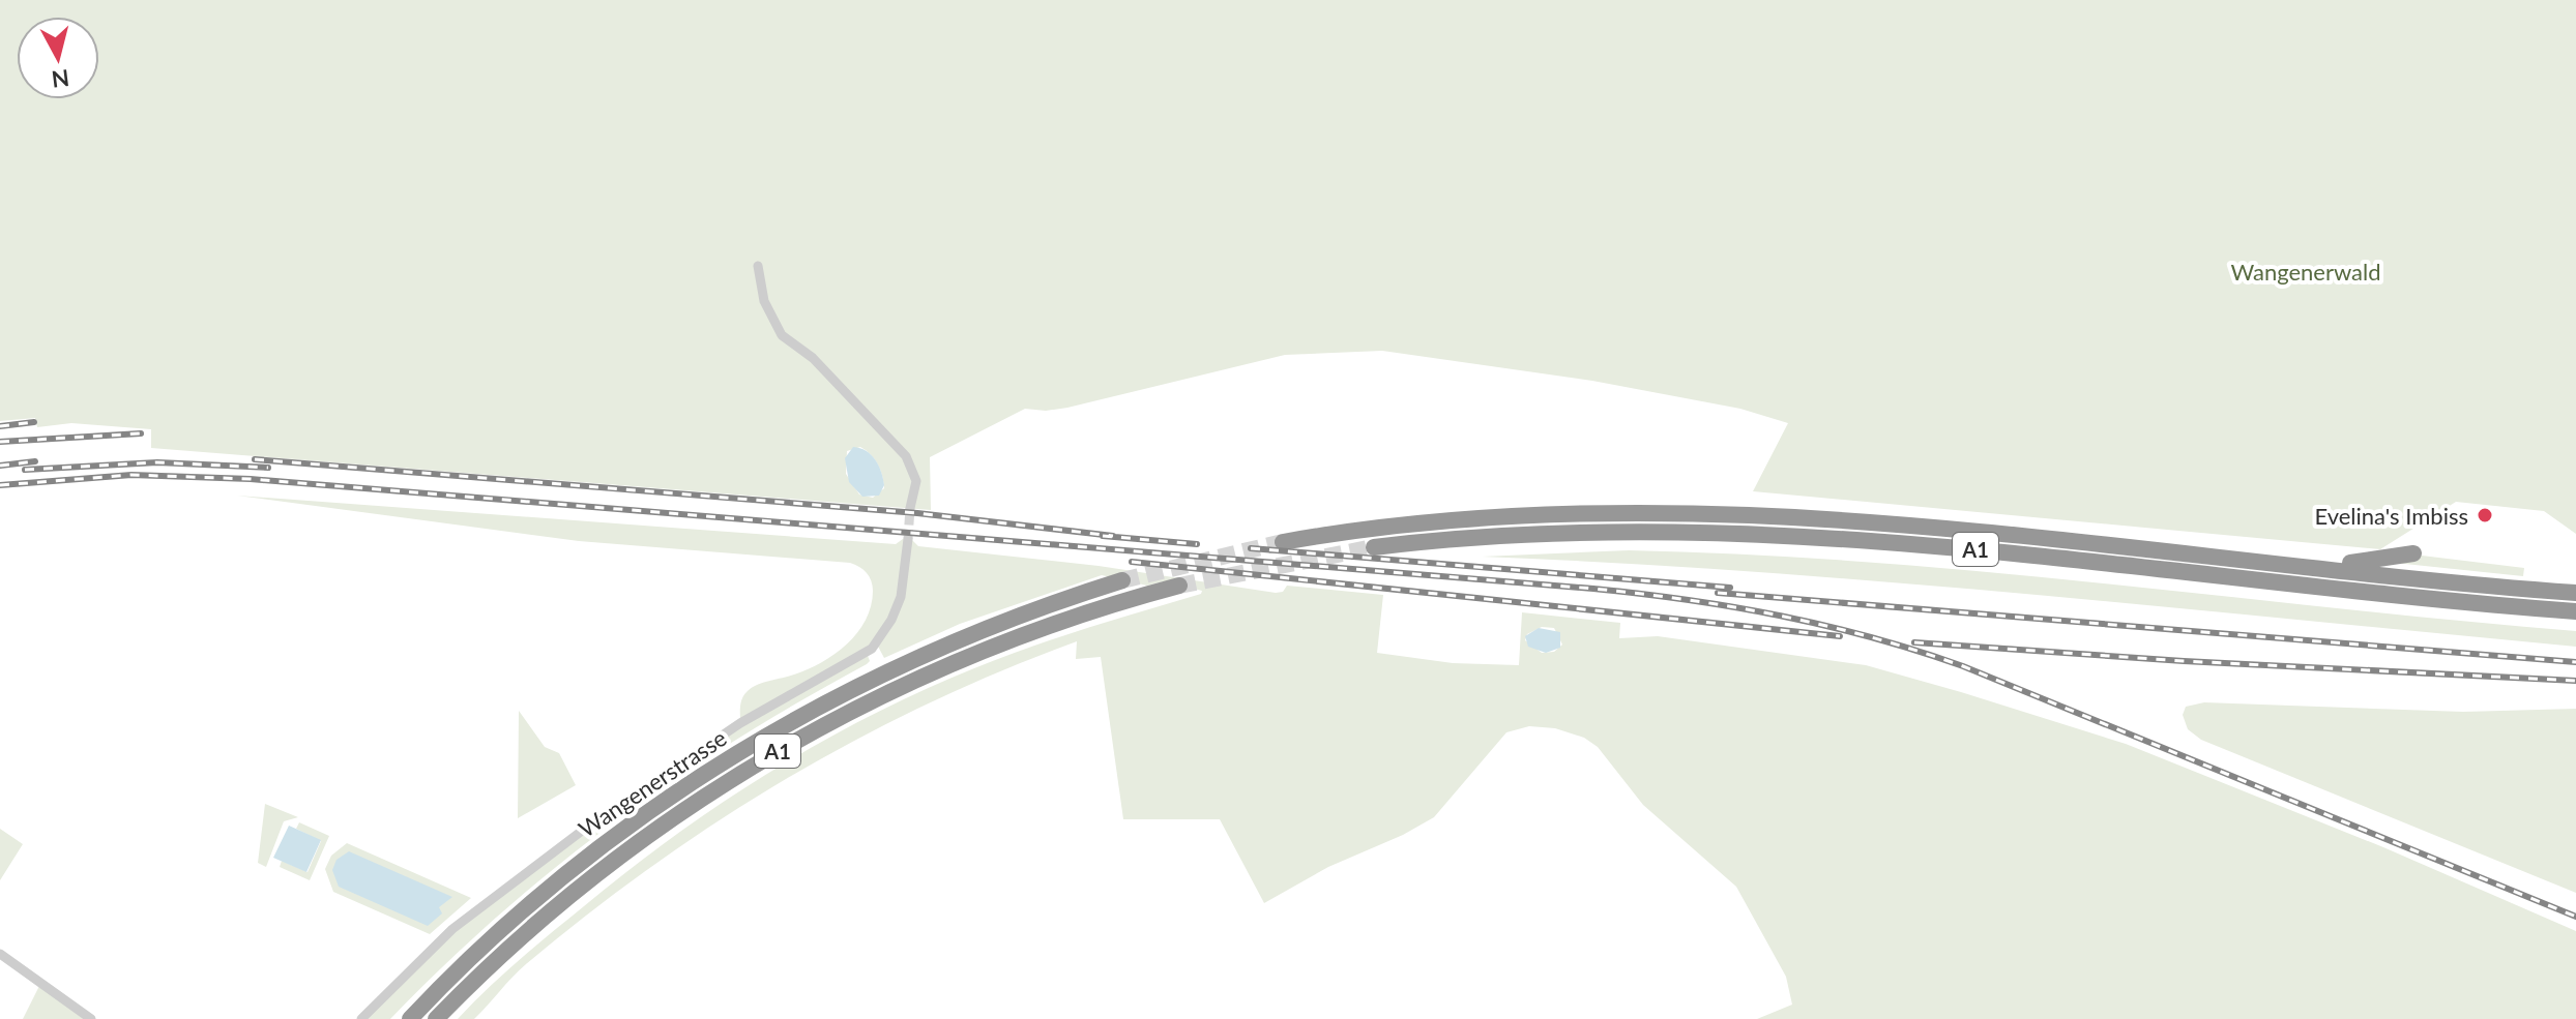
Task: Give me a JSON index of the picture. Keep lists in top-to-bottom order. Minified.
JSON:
{"streets":{"highway":["A1"],"street":["Wangenerstrasse"]},"parks":["Wangenerwald"],"places":["Evelina's Imbiss"],"north":"bottom"}
